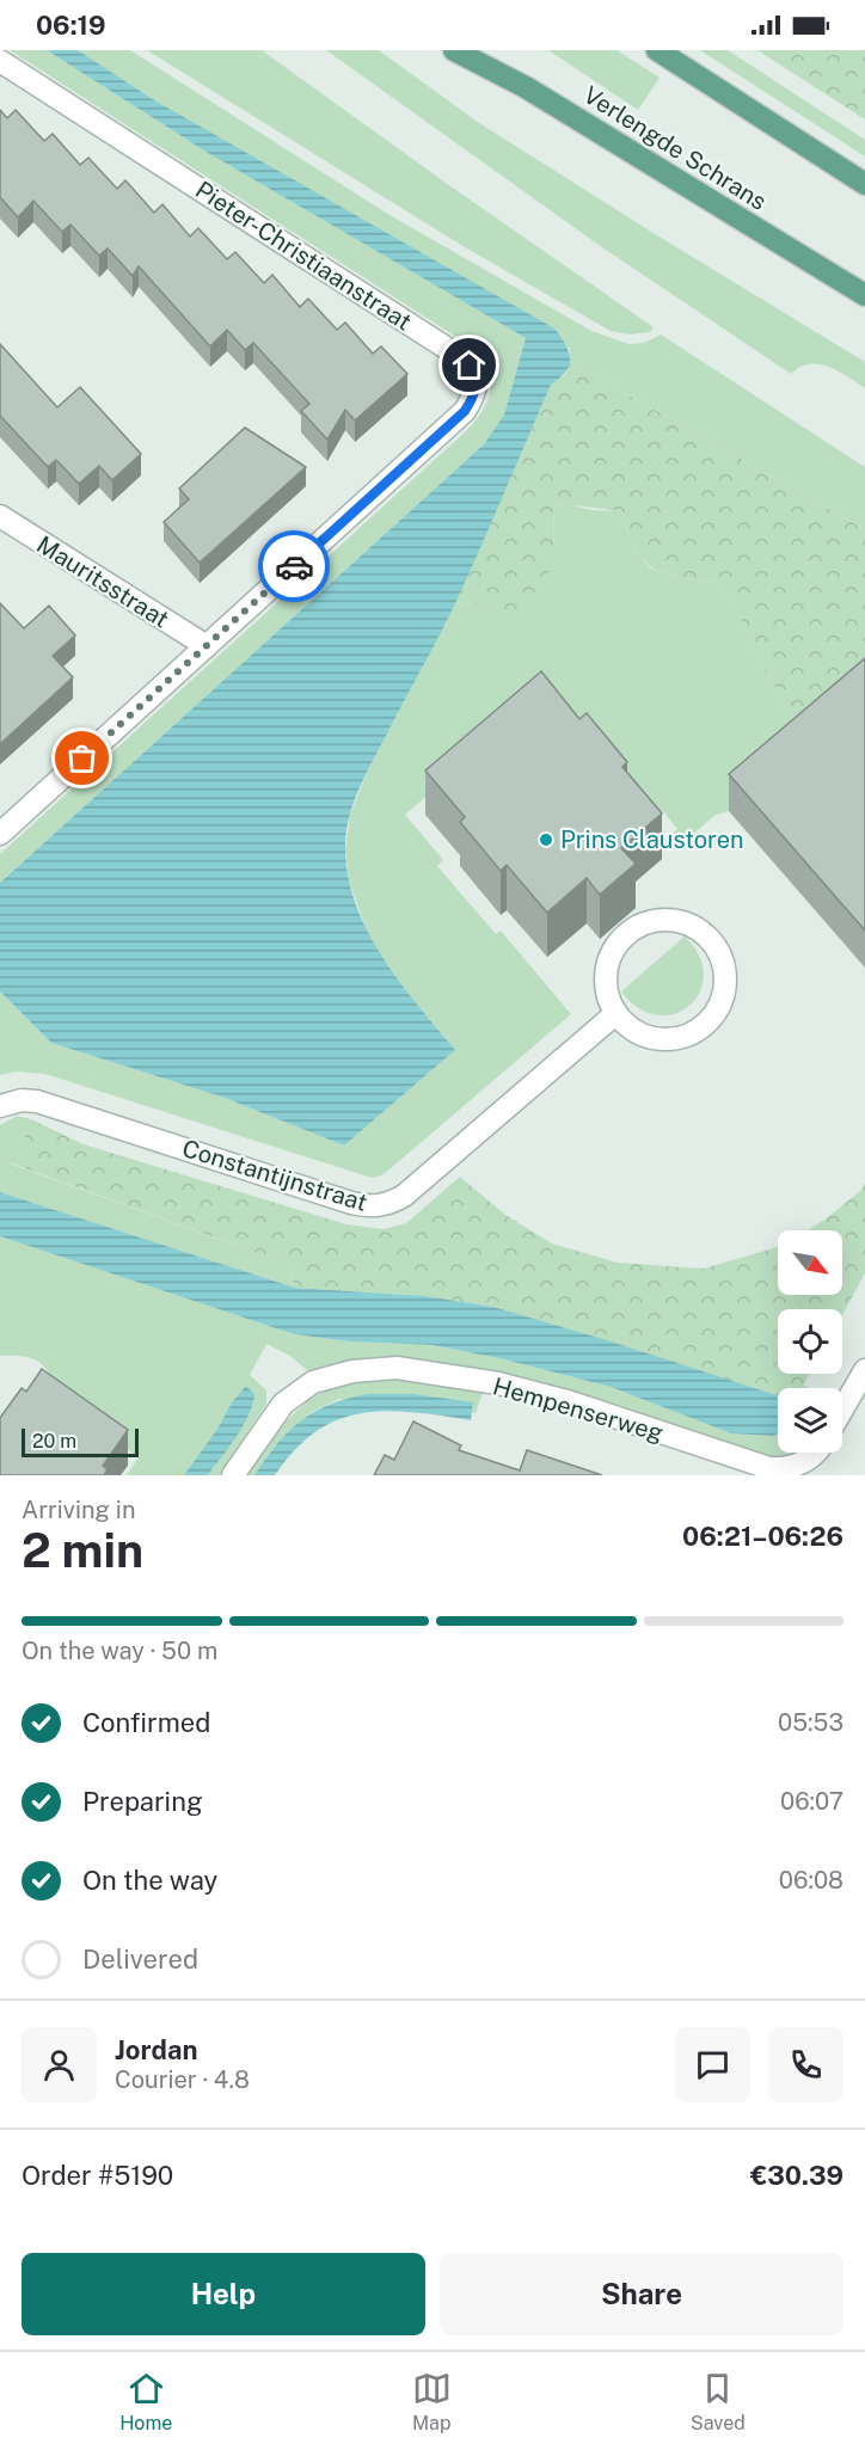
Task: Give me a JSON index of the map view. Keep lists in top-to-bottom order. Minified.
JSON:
{"streets":{"main road":["Verlengde Schrans"],"street":["Pieter-Christiaanstraat","Mauritsstraat","Constantijnstraat","Hempenserweg"]},"crossings":[["Pieter-Christiaanstraat","Mauritsstraat"]],"places":["Prins Claustoren"],"scale_bar":"20 m","north":"bottom right","page":{"status":"06:19","scale":"20 m","heading":["2 min","Arriving in","06:21–06:26"],"panel":["Jordan","Courier · 4.8","Order #5190","€30.39"],"bar":"On the way · 50 m","list":[["Confirmed","05:53"],["Preparing","06:07"],["On the way","06:08"],"Delivered"],"buttons":["Help","Share"],"tabs":["Home","Map","Saved"]}}
